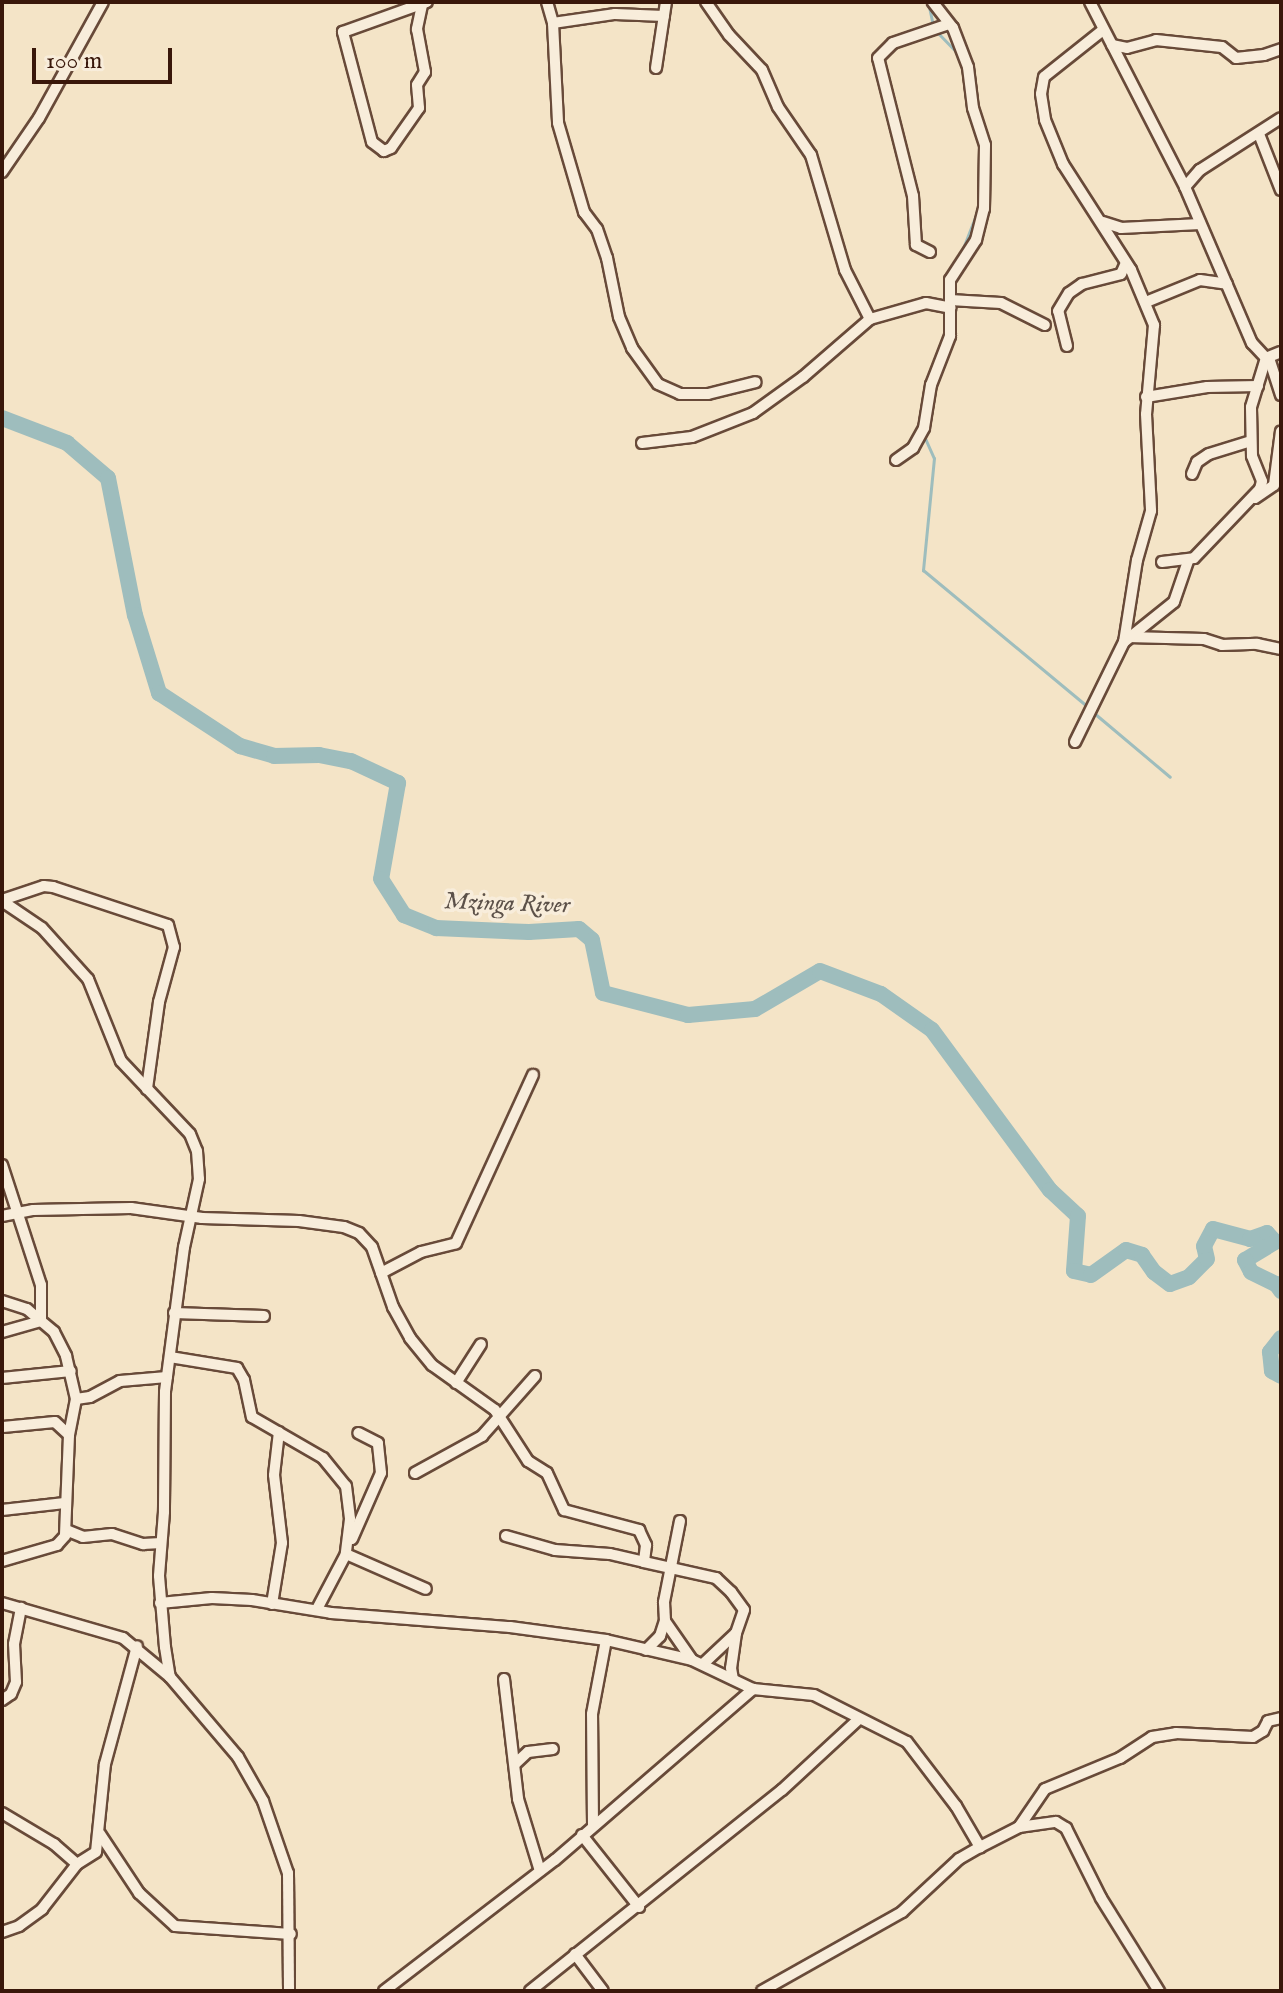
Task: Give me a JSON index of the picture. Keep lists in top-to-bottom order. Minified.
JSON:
{"water":["Mzinga River"],"scale_bar":"100 m"}
